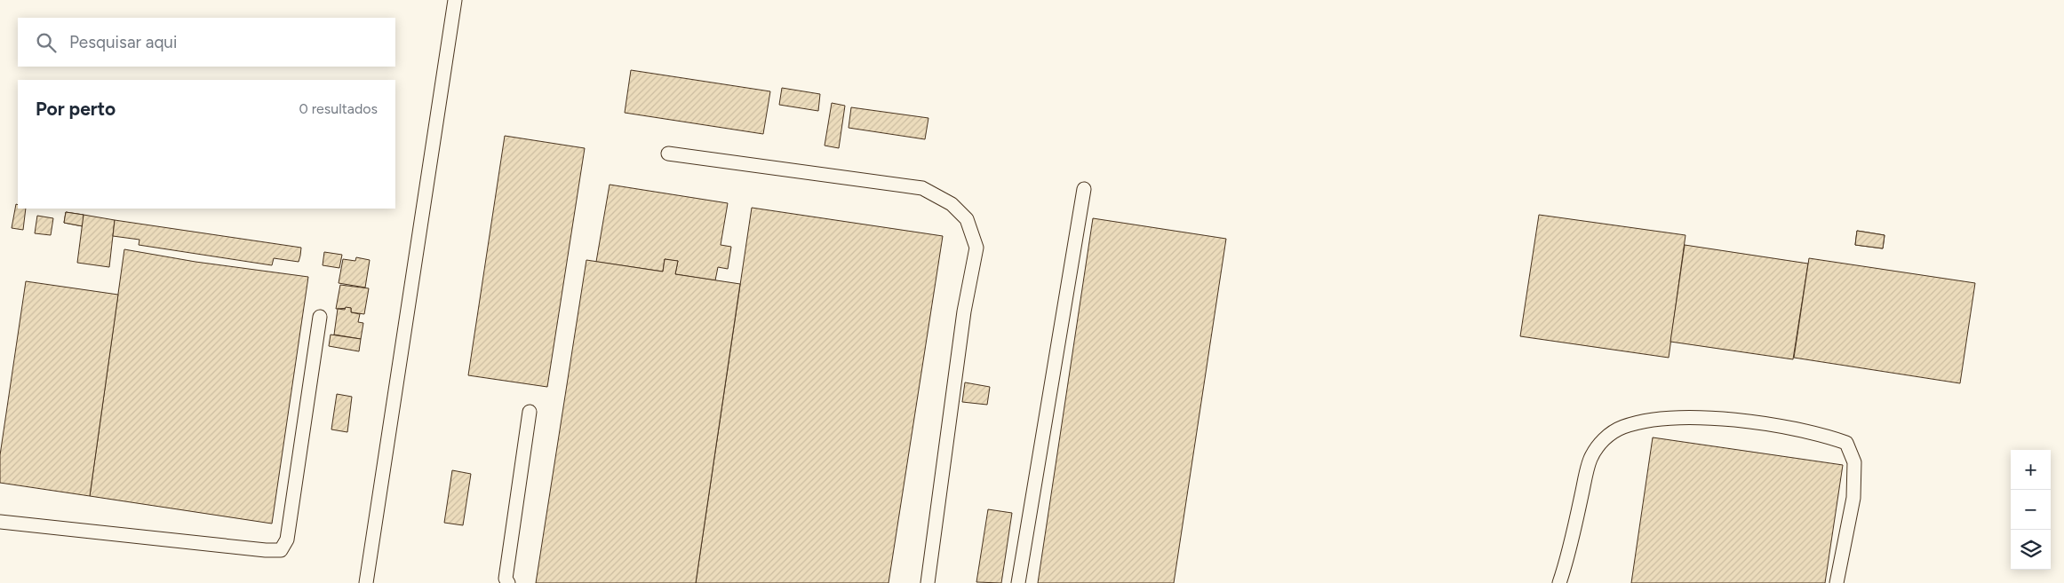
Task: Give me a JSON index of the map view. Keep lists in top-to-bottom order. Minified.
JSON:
{"page":{"search":"Pesquisar aqui","heading":["Por perto","0 resultados"],"map_buttons":["+","−"]}}
